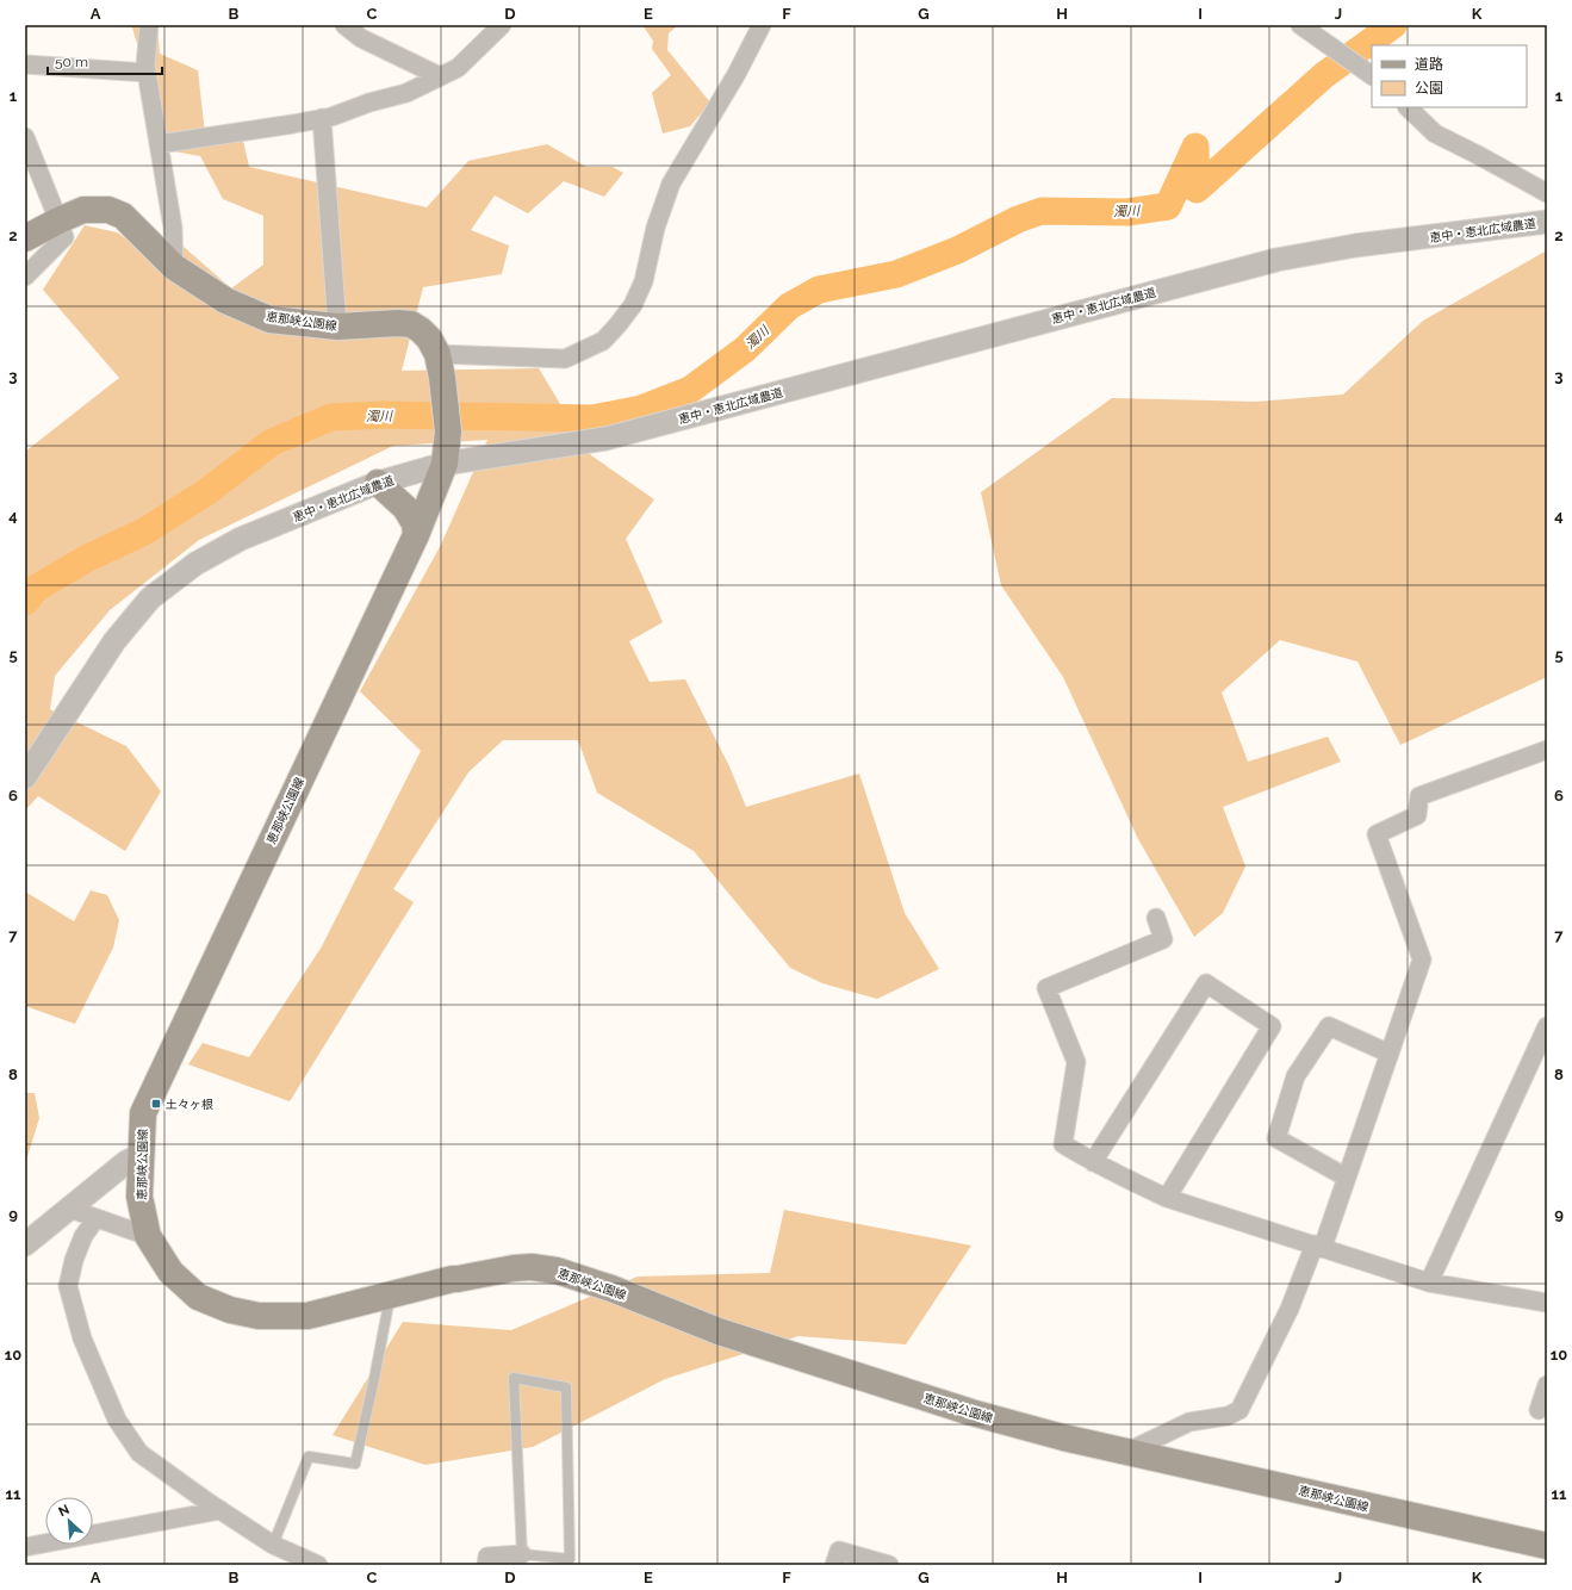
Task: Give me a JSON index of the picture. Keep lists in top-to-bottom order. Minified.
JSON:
{"streets":{"main road":["恵那峡公園線"],"street":["恵中・恵北広域農道"]},"crossings":[["恵中・恵北広域農道","恵那峡公園線"]],"water":["濁川"],"places":{"transit":["土々ヶ根"]},"legend":["道路","公園"],"scale_bar":"50 m","north":"top left","grid":{"columns":["A","B","C","D","E","F","G","H","I","J","K"],"rows":["1","2","3","4","5","6","7","8","9","10","11"]}}
